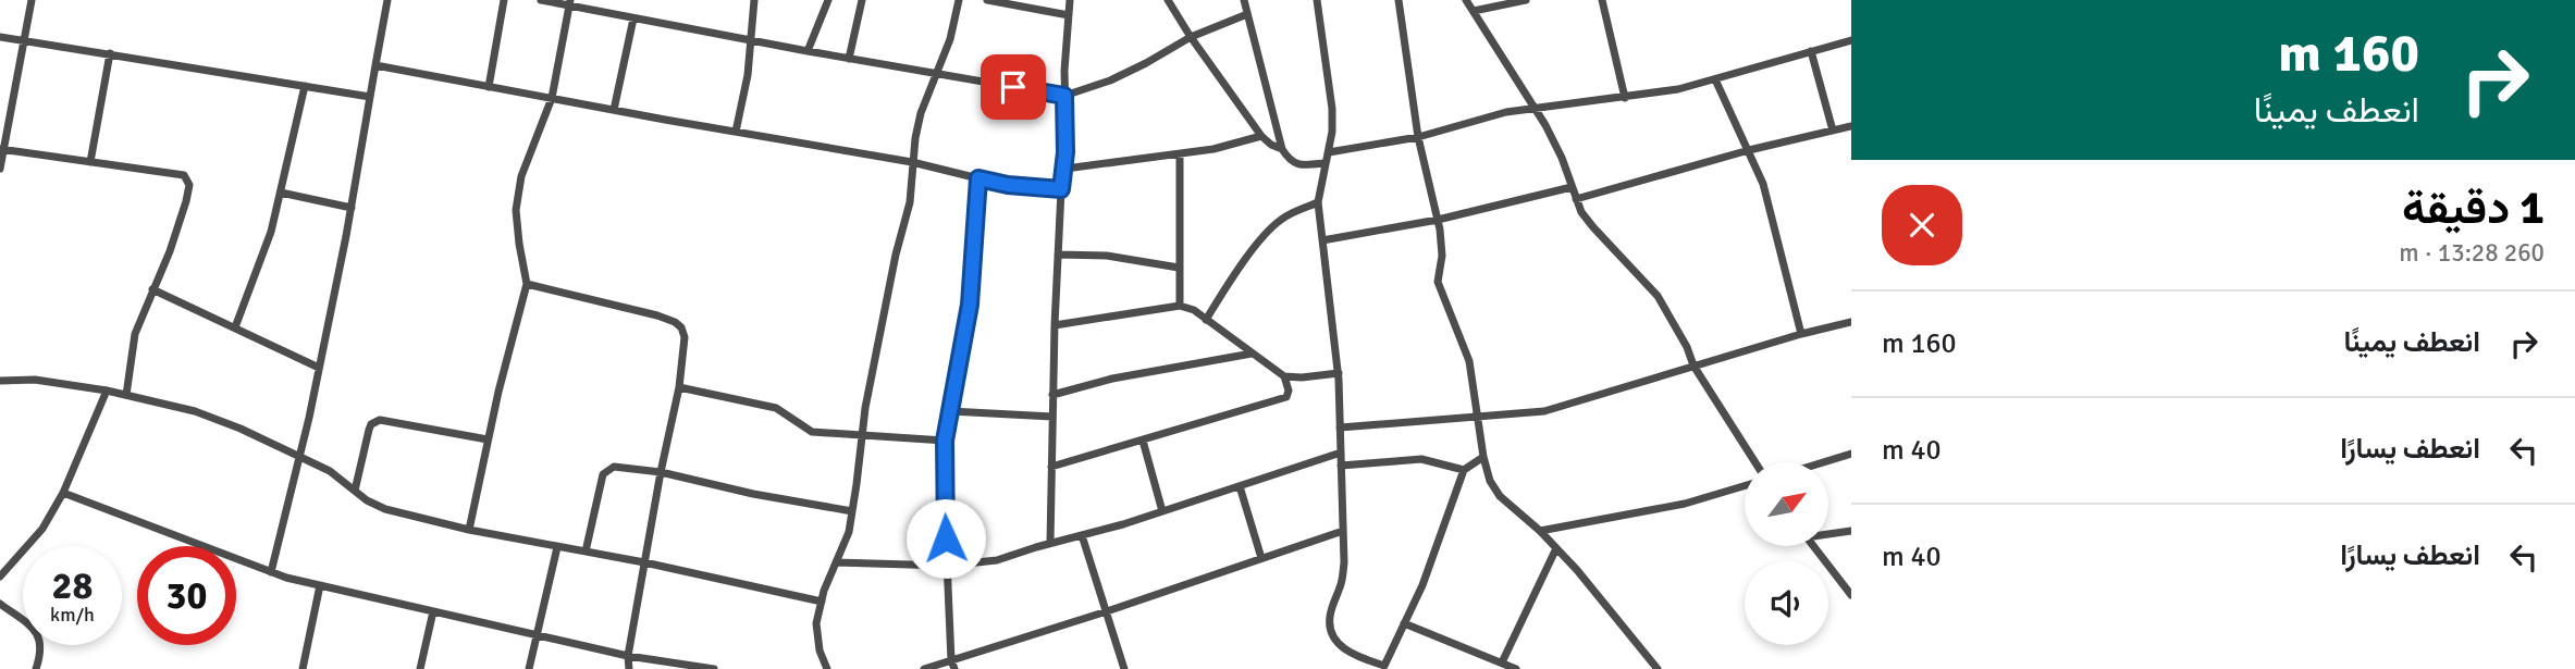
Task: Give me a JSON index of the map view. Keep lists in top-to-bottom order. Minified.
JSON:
{"north":"top right","page":{"turn":["160 m","انعطف يمينًا"],"heading":["1 دقيقة","260 m · 13:28"],"list":[{"name":"انعطف يمينًا","value":"160 m"},{"name":"انعطف يسارًا","value":"40 m"},{"name":"انعطف يسارًا","value":"40 m"}],"speed":"28 km/h","limit":"30"}}
